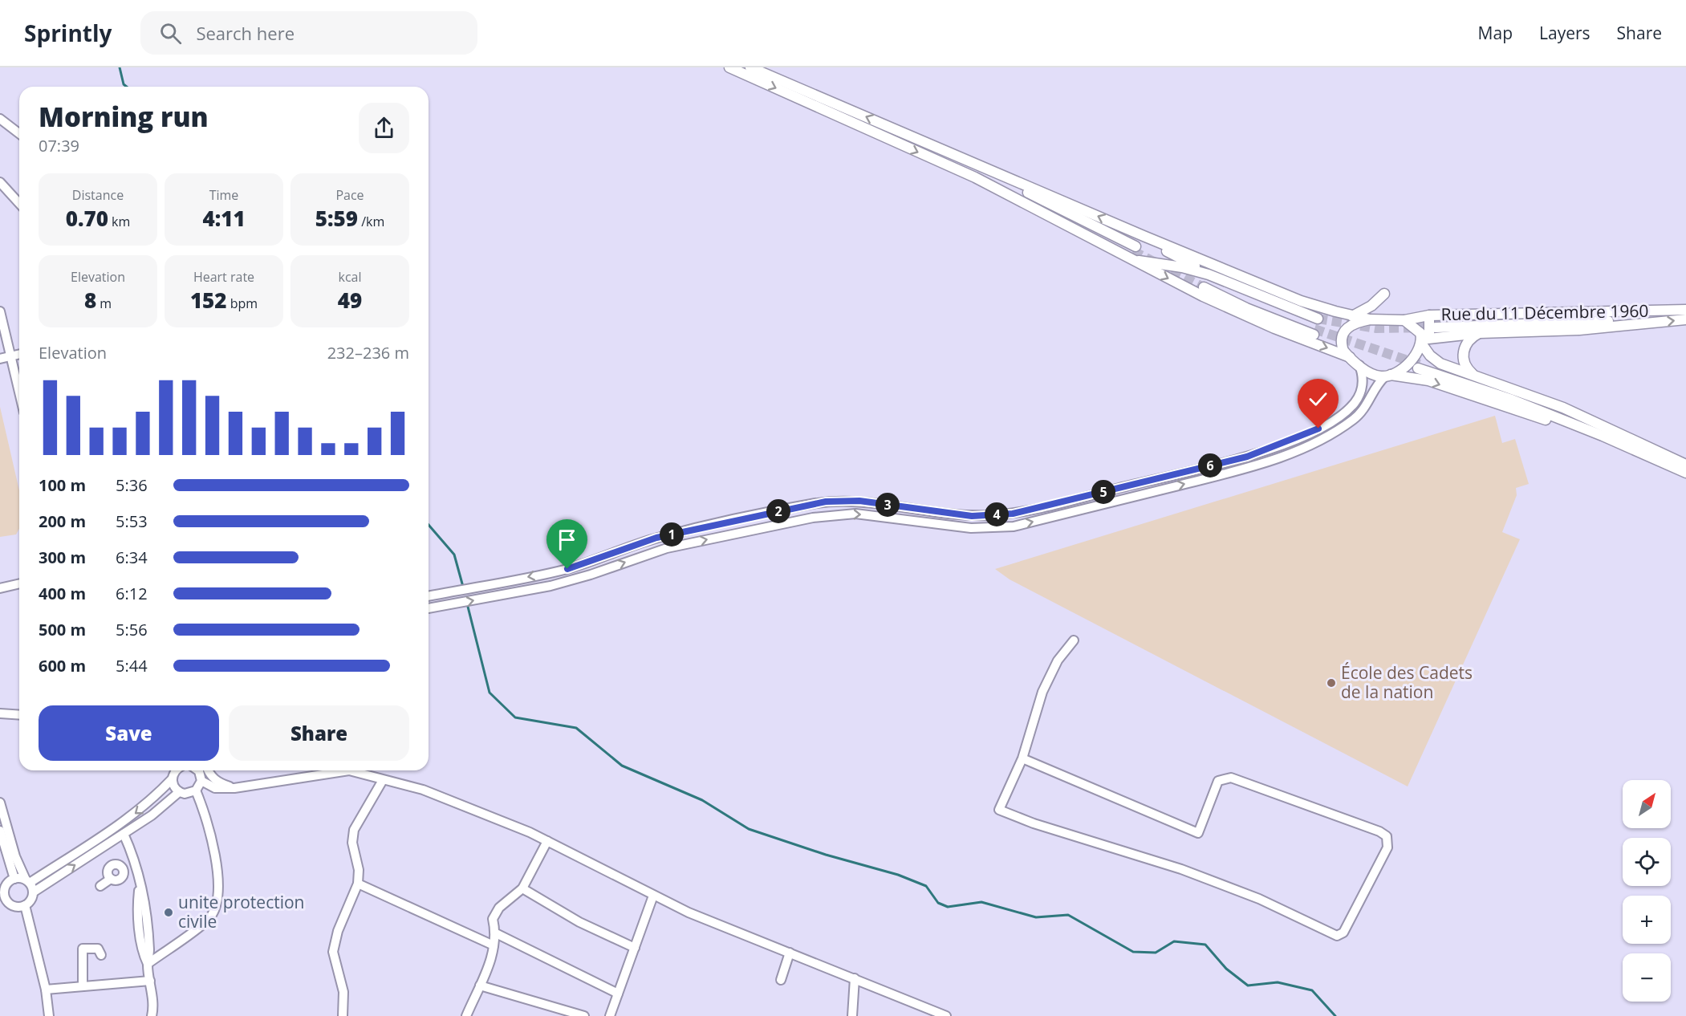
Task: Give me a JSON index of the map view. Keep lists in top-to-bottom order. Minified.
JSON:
{"streets":{"main road":["Rue du 11 Décembre 1960"]},"places":["École des Cadets de la nation","unite protection civile"],"north":"top right","page":{"header":"Sprintly","search":"Search here","nav":["Map","Layers","Share"],"heading":["Morning run","07:39"],"stats":[["Distance","0.70 km"],["Time","4:11"],["Pace","5:59 /km"],["Elevation","8 m"],["Heart rate","152 bpm"],["kcal","49"]],"chart":["Elevation","232–236 m"],"pins":["6","5","3","2","4","1"],"list":[{"name":"100 m","note":"5:36"},{"name":"200 m","note":"5:53"},{"name":"300 m","note":"6:34"},{"name":"400 m","note":"6:12"},{"name":"500 m","note":"5:56"},{"name":"600 m","note":"5:44"}],"buttons":["Save","Share"],"map_buttons":["+","−"]}}
